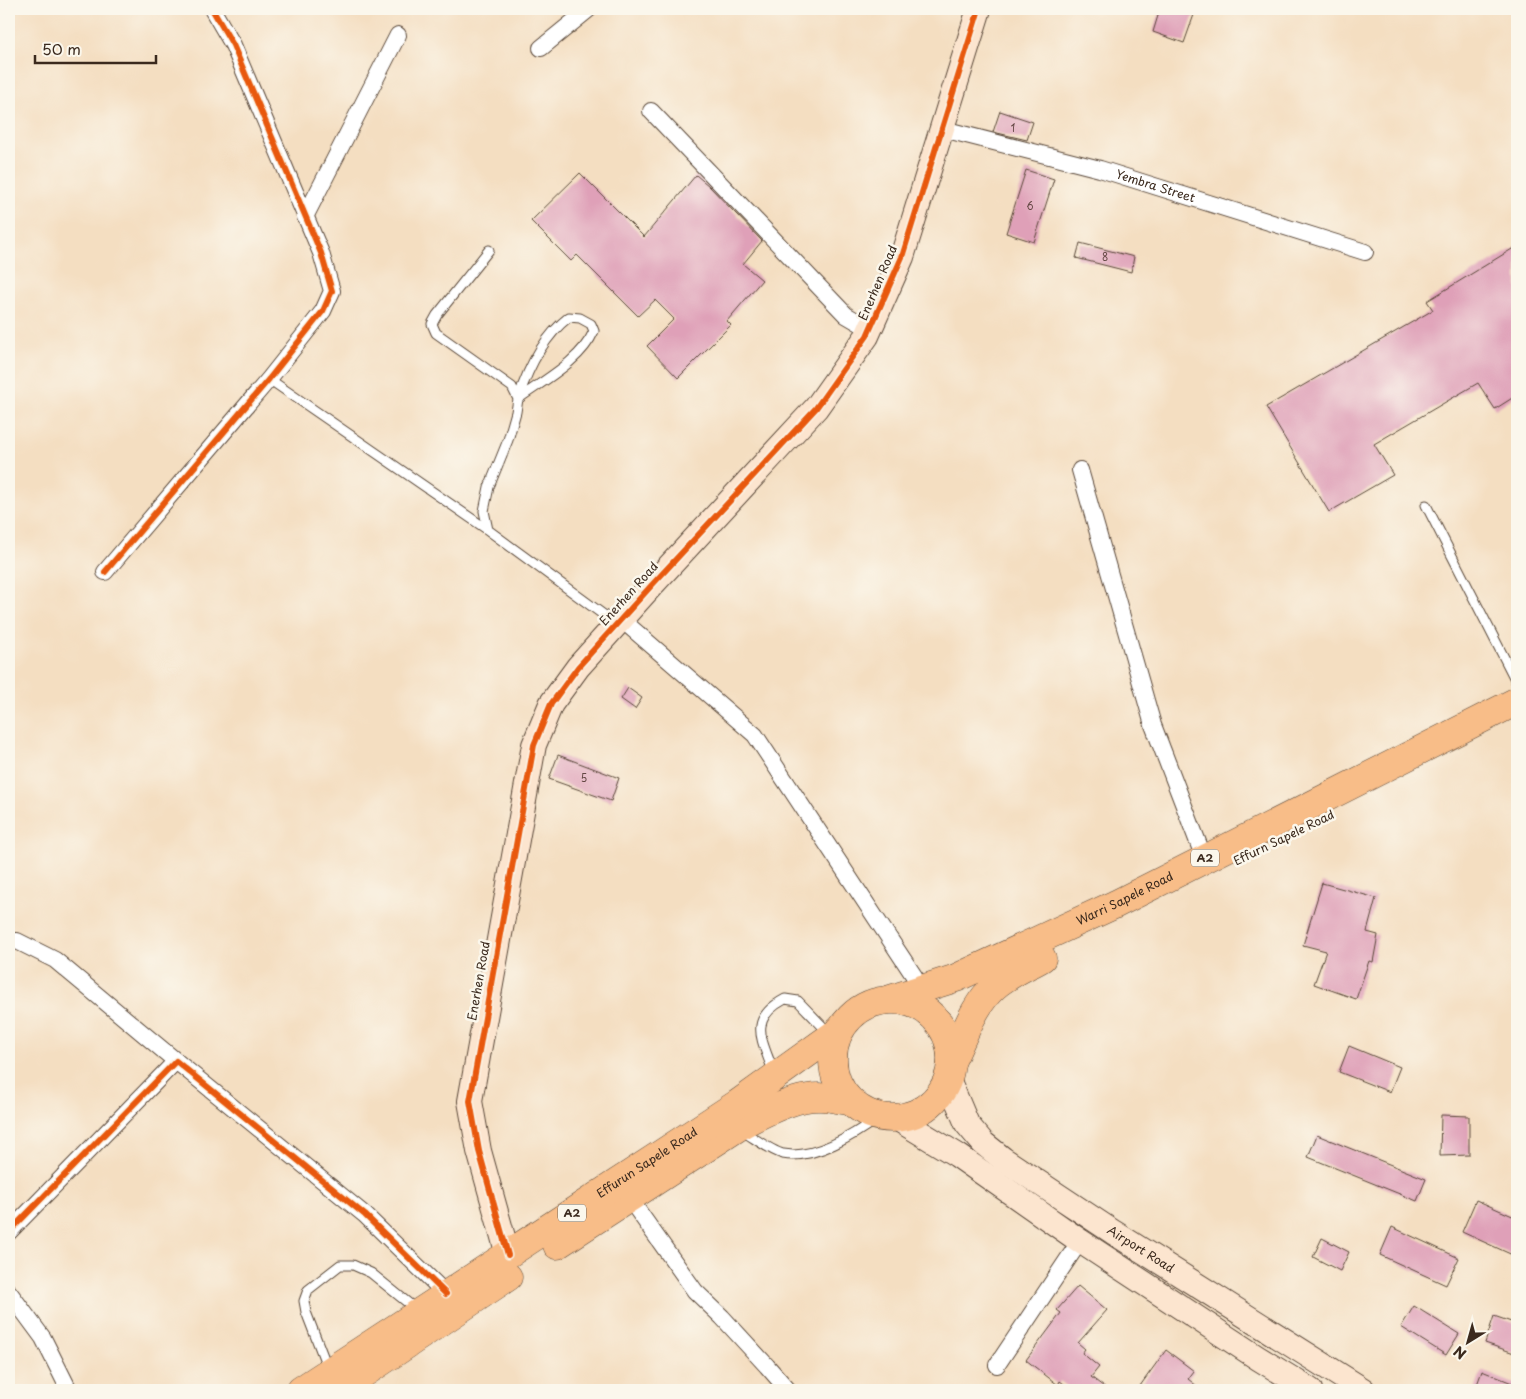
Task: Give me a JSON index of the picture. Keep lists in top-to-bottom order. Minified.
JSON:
{"streets":{"highway":["Effurn Sapele Road","A2","Warri Sapele Road","Effurun Sapele Road"],"street":["Yembra Street","Enerhen Road","Airport Road"]},"crossings":[["Yembra Street","Enerhen Road"],["Enerhen Road","Effurun Sapele Road"],["Effurn Sapele Road","A2"],["Effurn Sapele Road","Warri Sapele Road"],["Effurn Sapele Road","Effurun Sapele Road"],["Effurn Sapele Road","Airport Road"],["A2","Warri Sapele Road"],["A2","Effurun Sapele Road"],["A2","Airport Road"],["Warri Sapele Road","Effurun Sapele Road"],["Warri Sapele Road","Airport Road"],["Effurun Sapele Road","Airport Road"]],"house_numbers":["1","6","8","5"],"scale_bar":"50 m","north":"bottom left"}
